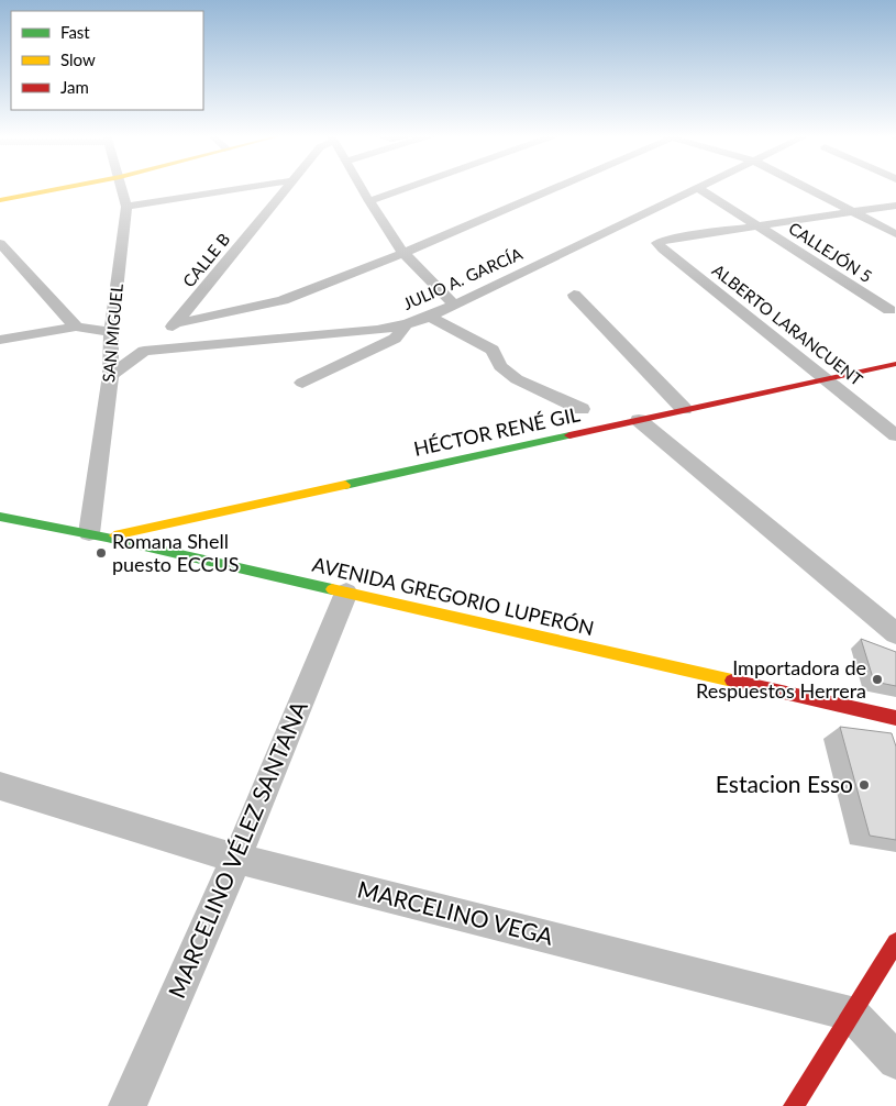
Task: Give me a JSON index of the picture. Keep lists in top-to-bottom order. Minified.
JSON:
{"streets":{"main road":["HÉCTOR RENÉ GIL","AVENIDA GREGORIO LUPERÓN"],"street":["CALLEJÓN 5","CALLE B","JULIO A. GARCÍA","ALBERTO LARANCUENT","SAN MIGUEL","MARCELINO VÉLEZ SANTANA","MARCELINO VEGA"]},"crossings":[["CALLEJÓN 5","JULIO A. GARCÍA"],["CALLEJÓN 5","ALBERTO LARANCUENT"],["CALLE B","JULIO A. GARCÍA"],["ALBERTO LARANCUENT","HÉCTOR RENÉ GIL"],["SAN MIGUEL","HÉCTOR RENÉ GIL"],["SAN MIGUEL","AVENIDA GREGORIO LUPERÓN"],["HÉCTOR RENÉ GIL","AVENIDA GREGORIO LUPERÓN"],["AVENIDA GREGORIO LUPERÓN","MARCELINO VÉLEZ SANTANA"],["MARCELINO VÉLEZ SANTANA","MARCELINO VEGA"]],"places":["Romana Shell puesto ECCUS","Importadora de Respuestos Herrera","Estacion Esso"],"legend":["Fast","Slow","Jam"]}
